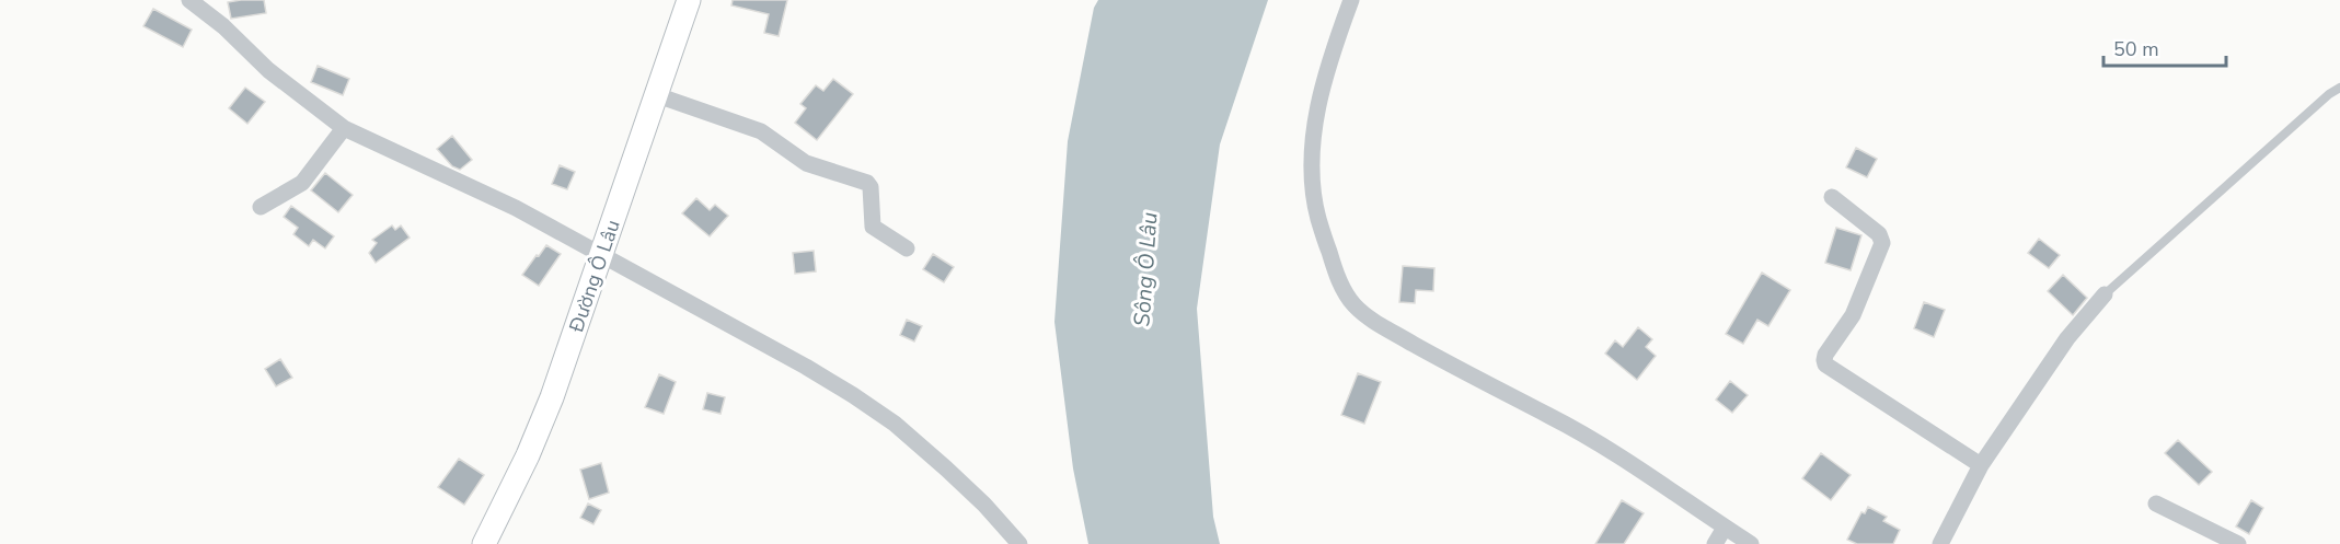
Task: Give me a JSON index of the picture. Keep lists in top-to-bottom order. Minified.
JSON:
{"streets":{"main road":["Đường Ô Lâu"]},"water":["Sông Ô Lâu"],"scale_bar":"50 m"}
